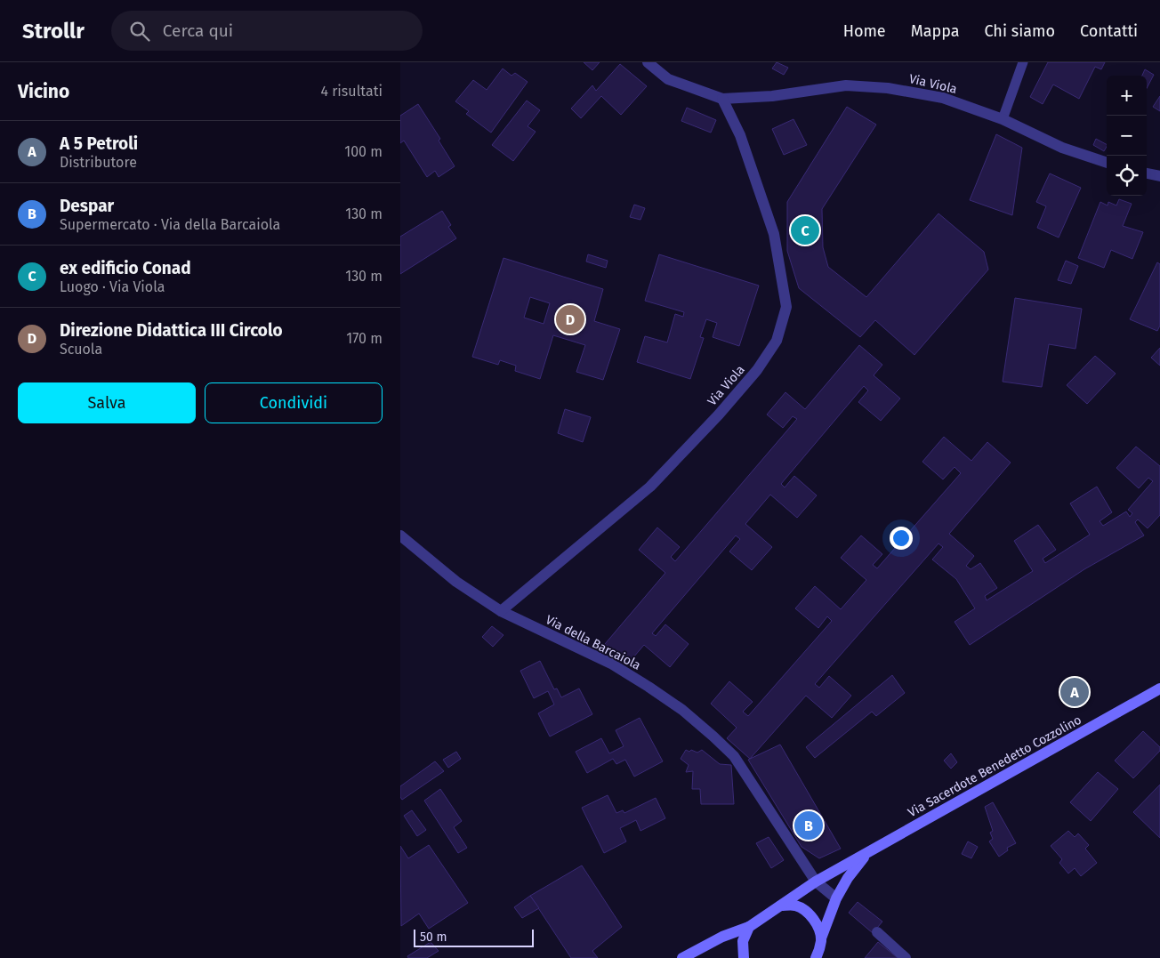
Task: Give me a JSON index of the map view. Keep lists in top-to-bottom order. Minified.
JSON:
{"streets":{"street":["Via Viola","Via della Barcaiola","Via Sacerdote Benedetto Cozzolino"]},"crossings":[["Via Viola","Via della Barcaiola"],["Via della Barcaiola","Via Sacerdote Benedetto Cozzolino"]],"scale_bar":"50 m","page":{"header":"Strollr","search":"Cerca qui","nav":["Home","Mappa","Chi siamo","Contatti"],"heading":["Vicino","4 risultati"],"map_buttons":["+","−"],"list":[{"mark":"A","name":"A 5 Petroli","note":"Distributore","value":"100 m"},{"mark":"B","name":"Despar","note":"Supermercato · Via della Barcaiola","value":"130 m"},{"mark":"C","name":"ex edificio Conad","note":"Luogo · Via Viola","value":"130 m"},{"mark":"D","name":"Direzione Didattica III Circolo","note":"Scuola","value":"170 m"}],"pins":["C","D","A","B"],"buttons":["Salva","Condividi"],"scale":"50 m"}}
